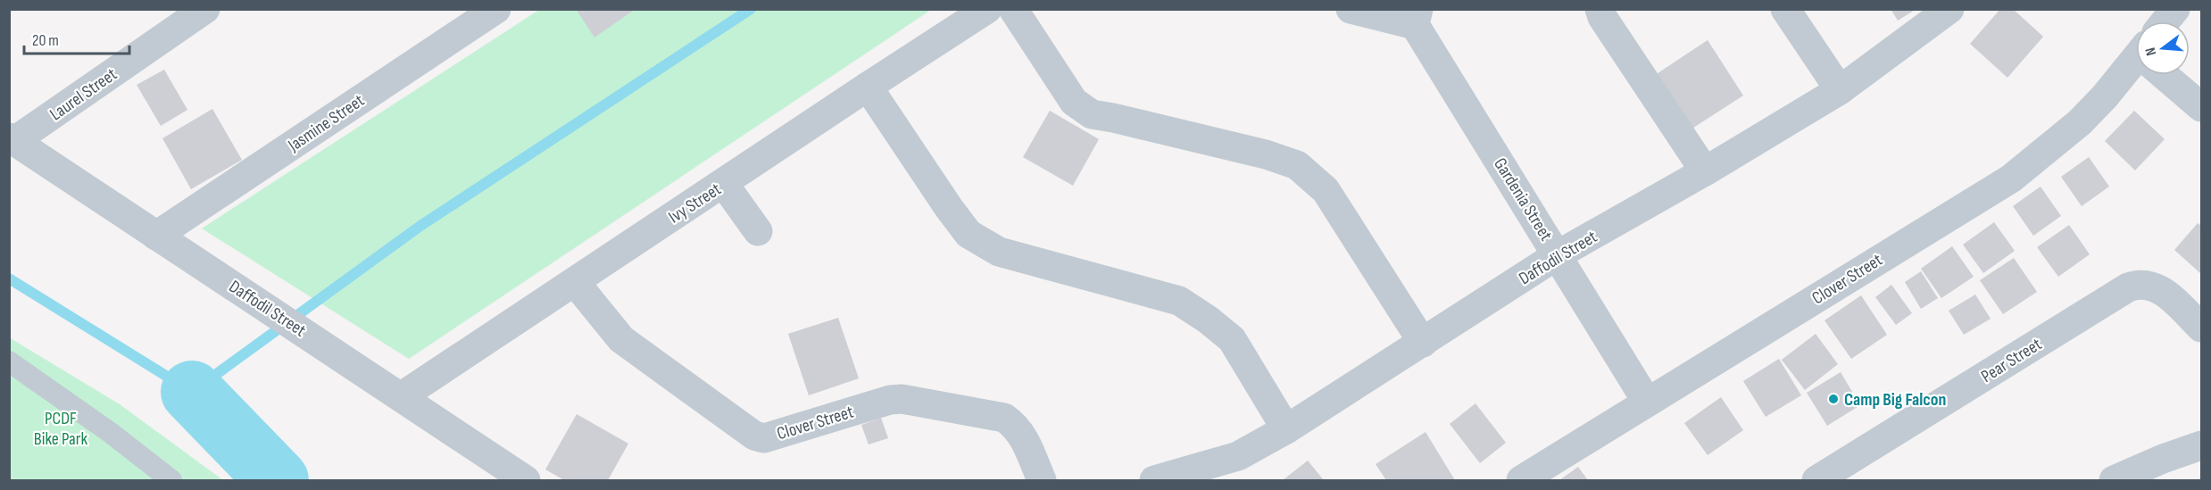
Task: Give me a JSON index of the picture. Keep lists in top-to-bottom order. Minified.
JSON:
{"streets":{"street":["Laurel Street","Jasmine Street","Gardenia Street","Ivy Street","Daffodil Street","Clover Street","Pear Street"]},"crossings":[["Laurel Street","Daffodil Street"],["Jasmine Street","Daffodil Street"],["Gardenia Street","Daffodil Street"],["Gardenia Street","Clover Street"],["Ivy Street","Daffodil Street"],["Ivy Street","Clover Street"]],"parks":["PCDF Bike Park"],"places":["Camp Big Falcon"],"scale_bar":"20 m","north":"left"}
